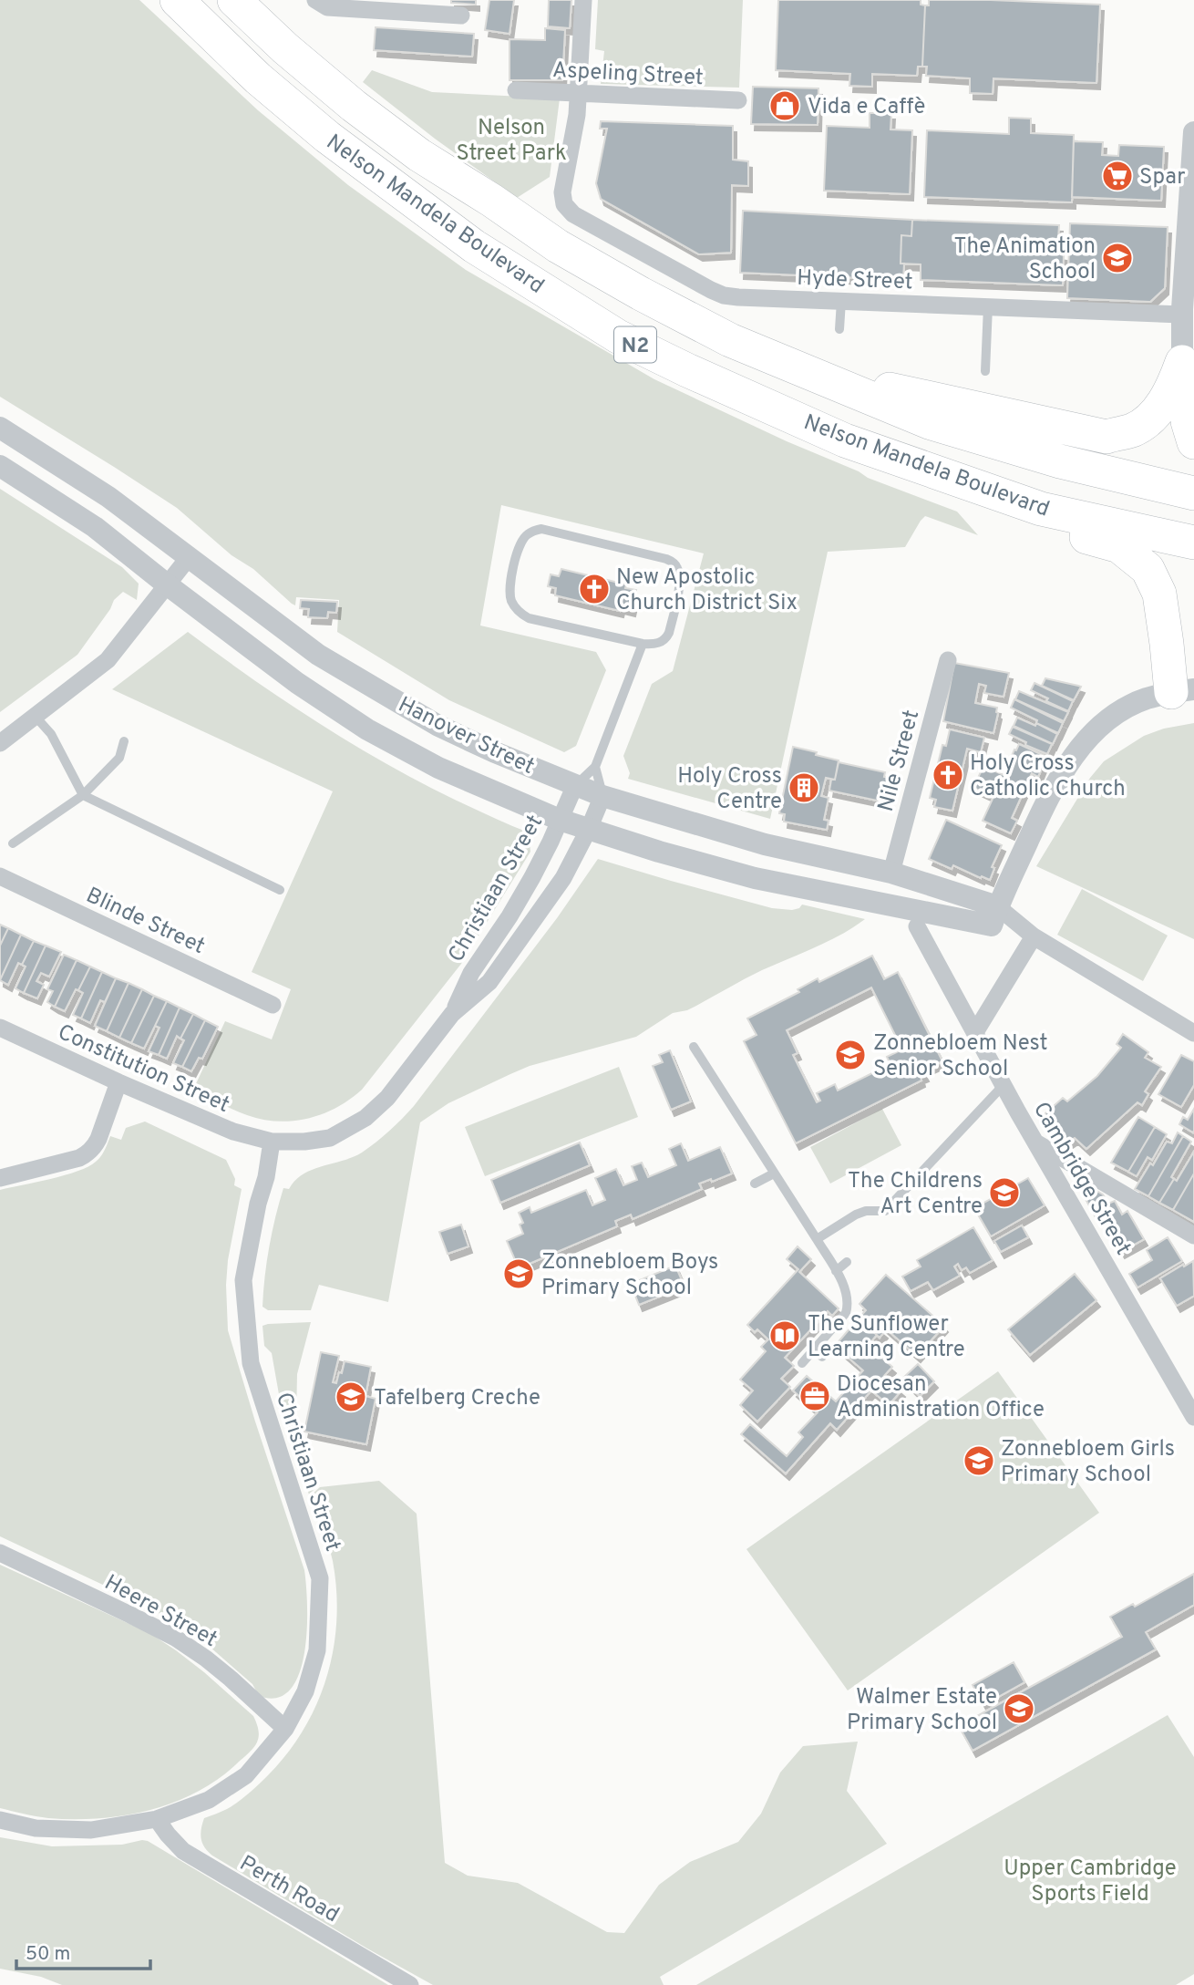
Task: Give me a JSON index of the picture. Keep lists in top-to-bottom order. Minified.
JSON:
{"streets":{"highway":["Nelson Mandela Boulevard","N2"],"street":["Aspeling Street","Hyde Street","Hanover Street","Nile Street","Christiaan Street","Blinde Street","Constitution Street","Cambridge Street","Heere Street","Perth Road"]},"crossings":[["Aspeling Street","Hyde Street"],["Hanover Street","Nile Street"],["Hanover Street","Christiaan Street"],["Christiaan Street","Constitution Street"],["Christiaan Street","Heere Street"],["Christiaan Street","Perth Road"]],"parks":["Nelson Street Park","Upper Cambridge Sports Field"],"places":{"shop":["Vida e Caffè"],"supermarket":["Spar"],"school or university":["The Animation School","Zonnebloem Nest Senior School","The Childrens Art Centre","Zonnebloem Boys Primary School","Tafelberg Creche","Zonnebloem Girls Primary School","Walmer Estate Primary School"],"church":["New Apostolic Church District Six","Holy Cross Catholic Church"],"building":["Holy Cross Centre"],"library":["The Sunflower Learning Centre"],"office":["Diocesan Administration Office"]},"scale_bar":"50 m"}
